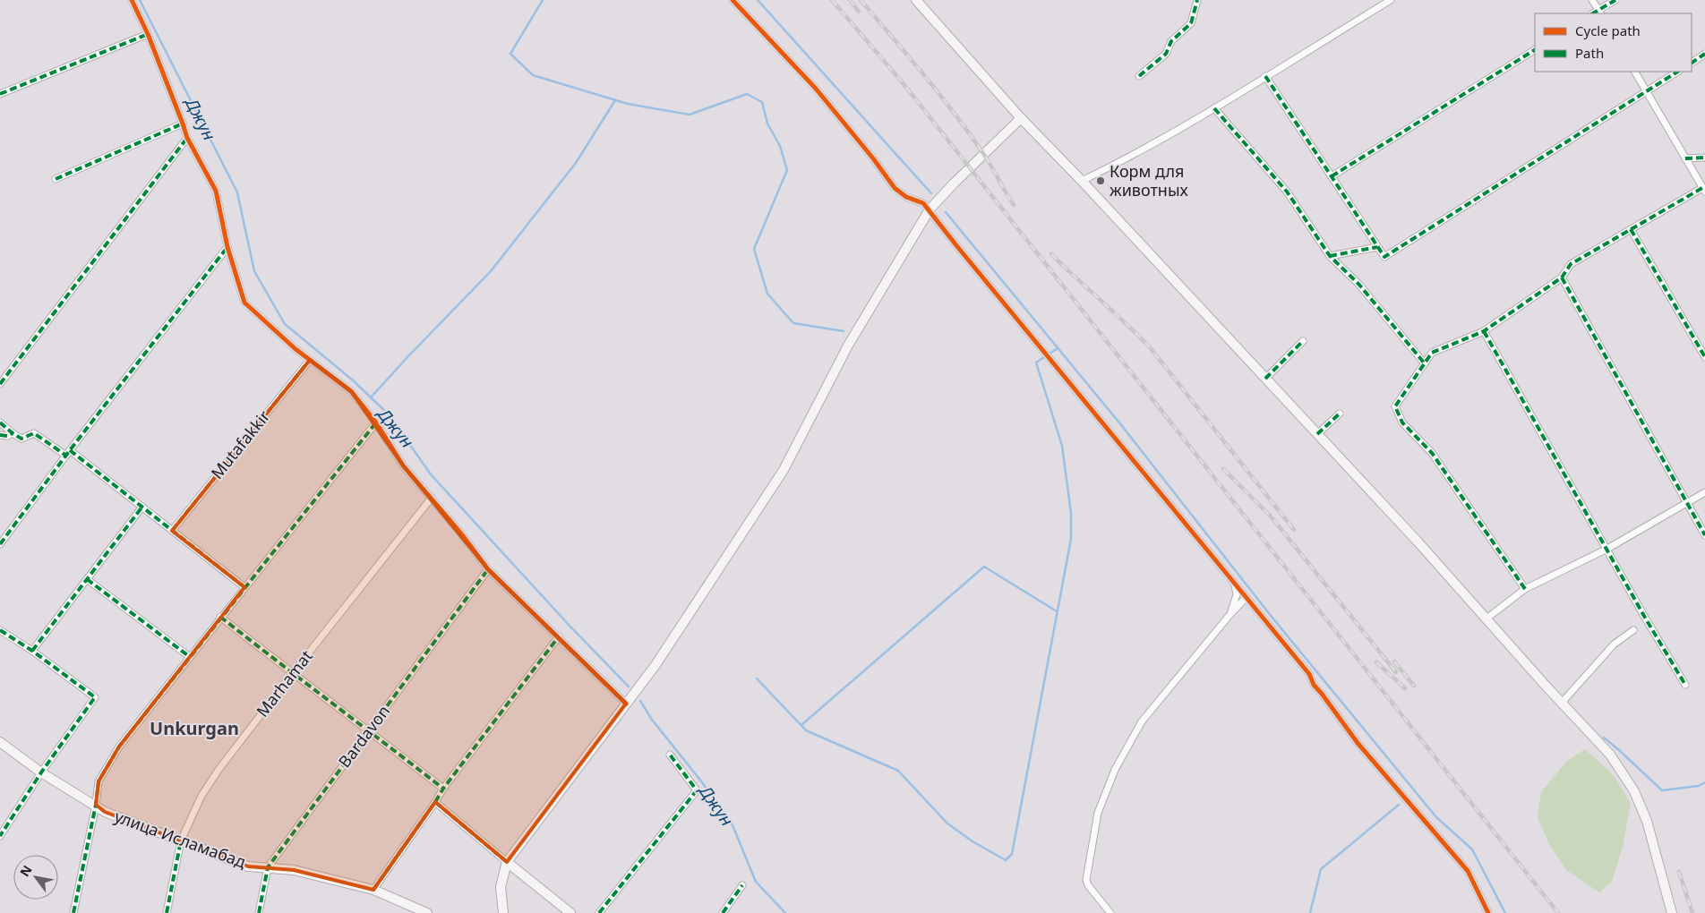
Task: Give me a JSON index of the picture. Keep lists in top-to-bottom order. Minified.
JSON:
{"streets":{"main road":["улица Исламабад"],"street":["Mutafakkir","Marhamat","Bardavon"]},"crossings":[["Marhamat","улица Исламабад"],["Bardavon","улица Исламабад"]],"districts":["Unkurgan"],"water":["Джун"],"places":["Корм для животных"],"legend":["Cycle path","Path"],"north":"top left"}
